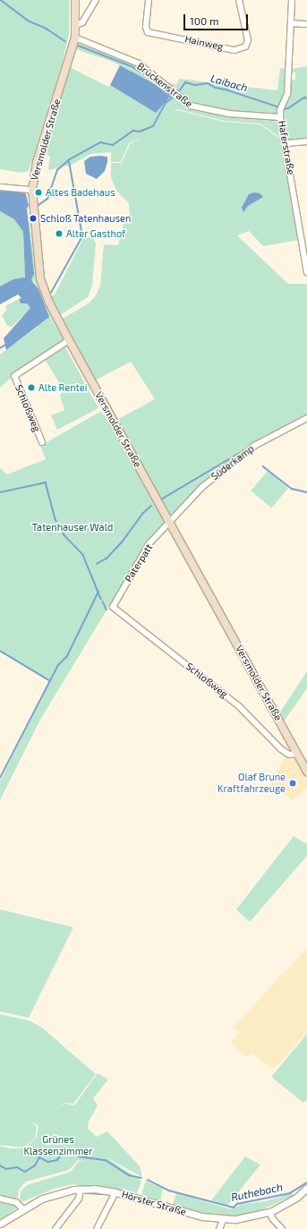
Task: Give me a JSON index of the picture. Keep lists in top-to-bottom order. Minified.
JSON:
{"streets":{"main road":["Versmolder Straße"],"street":["Hainweg","Brückenstraße","Haferstraße","Schloßweg","Süderkamp","Paterpatt","Hörster Straße"]},"crossings":[["Brückenstraße","Versmolder Straße"],["Brückenstraße","Haferstraße"],["Versmolder Straße","Schloßweg"],["Versmolder Straße","Süderkamp"],["Versmolder Straße","Paterpatt"],["Schloßweg","Paterpatt"],["Süderkamp","Paterpatt"]],"water":["Laibach","Ruthebach"],"parks":["Tatenhauser Wald","Grünes Klassenzimmer"],"places":["Altes Badehaus","Schloß Tatenhausen","Alter Gasthof","Alte Rentei","Olaf Brune Kraftfahrzeuge"],"scale_bar":"100 m"}
